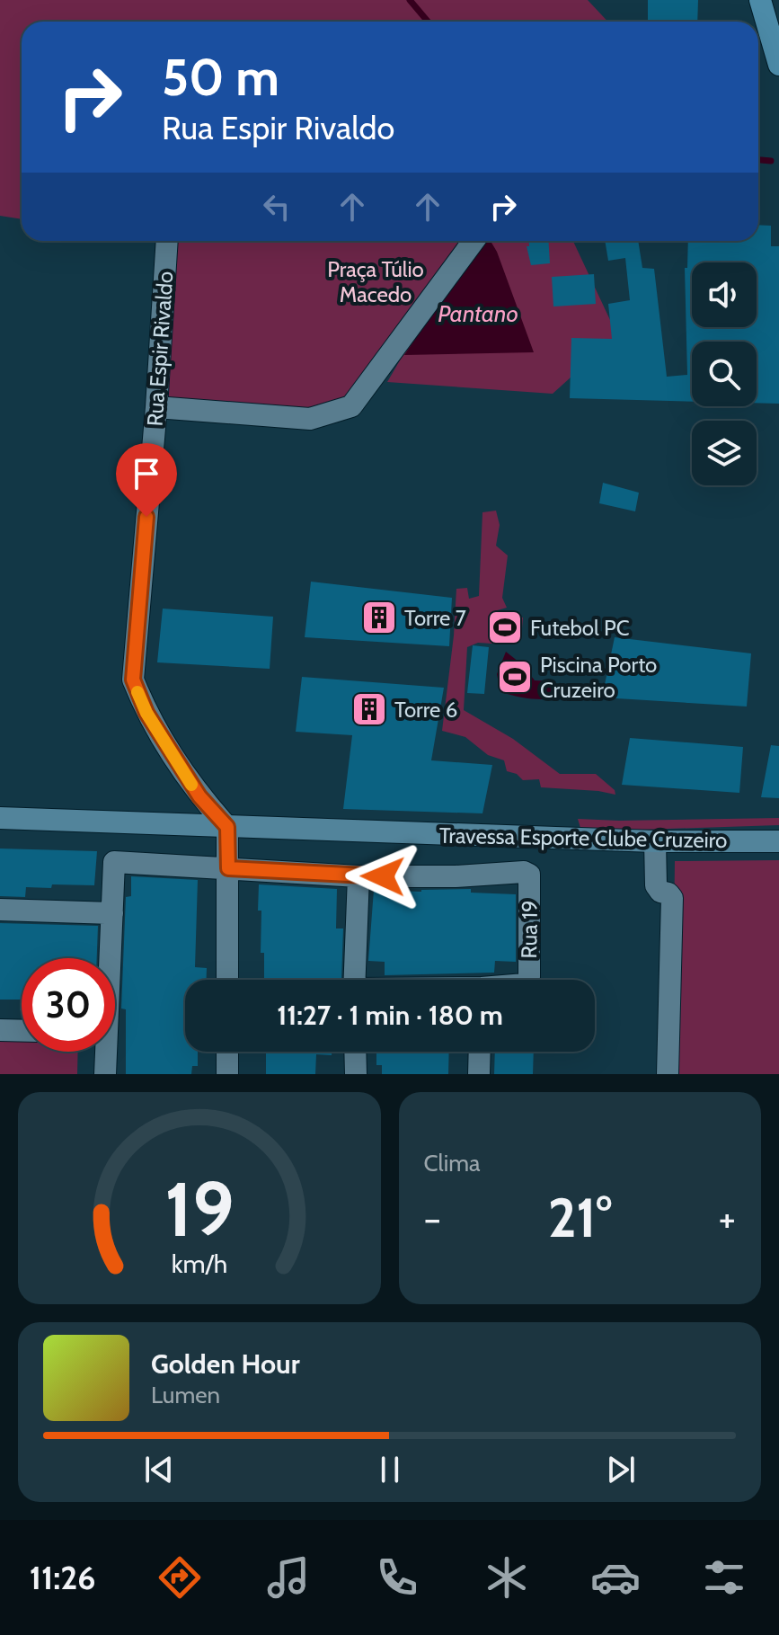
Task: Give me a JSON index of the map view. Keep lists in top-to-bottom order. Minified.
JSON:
{"streets":{"street":["Rua Espir Rivaldo","Travessa Esporte Clube Cruzeiro","Rua 19"]},"crossings":[["Rua Espir Rivaldo","Travessa Esporte Clube Cruzeiro"]],"water":["Pantano"],"parks":["Praça Túlio Macedo"],"places":{"building":["Torre 7","Torre 6"],"sports":["Futebol PC","Piscina Porto Cruzeiro"]},"page":{"turn":["50 m","Rua Espir Rivaldo"],"limit":"30","trip":"11:27 · 1 min · 180 m","tile":"Clima","heat":["−","21°","+"],"song":["Golden Hour","Lumen"],"tabs":"11:26","gauge":["19","km/h"]}}
